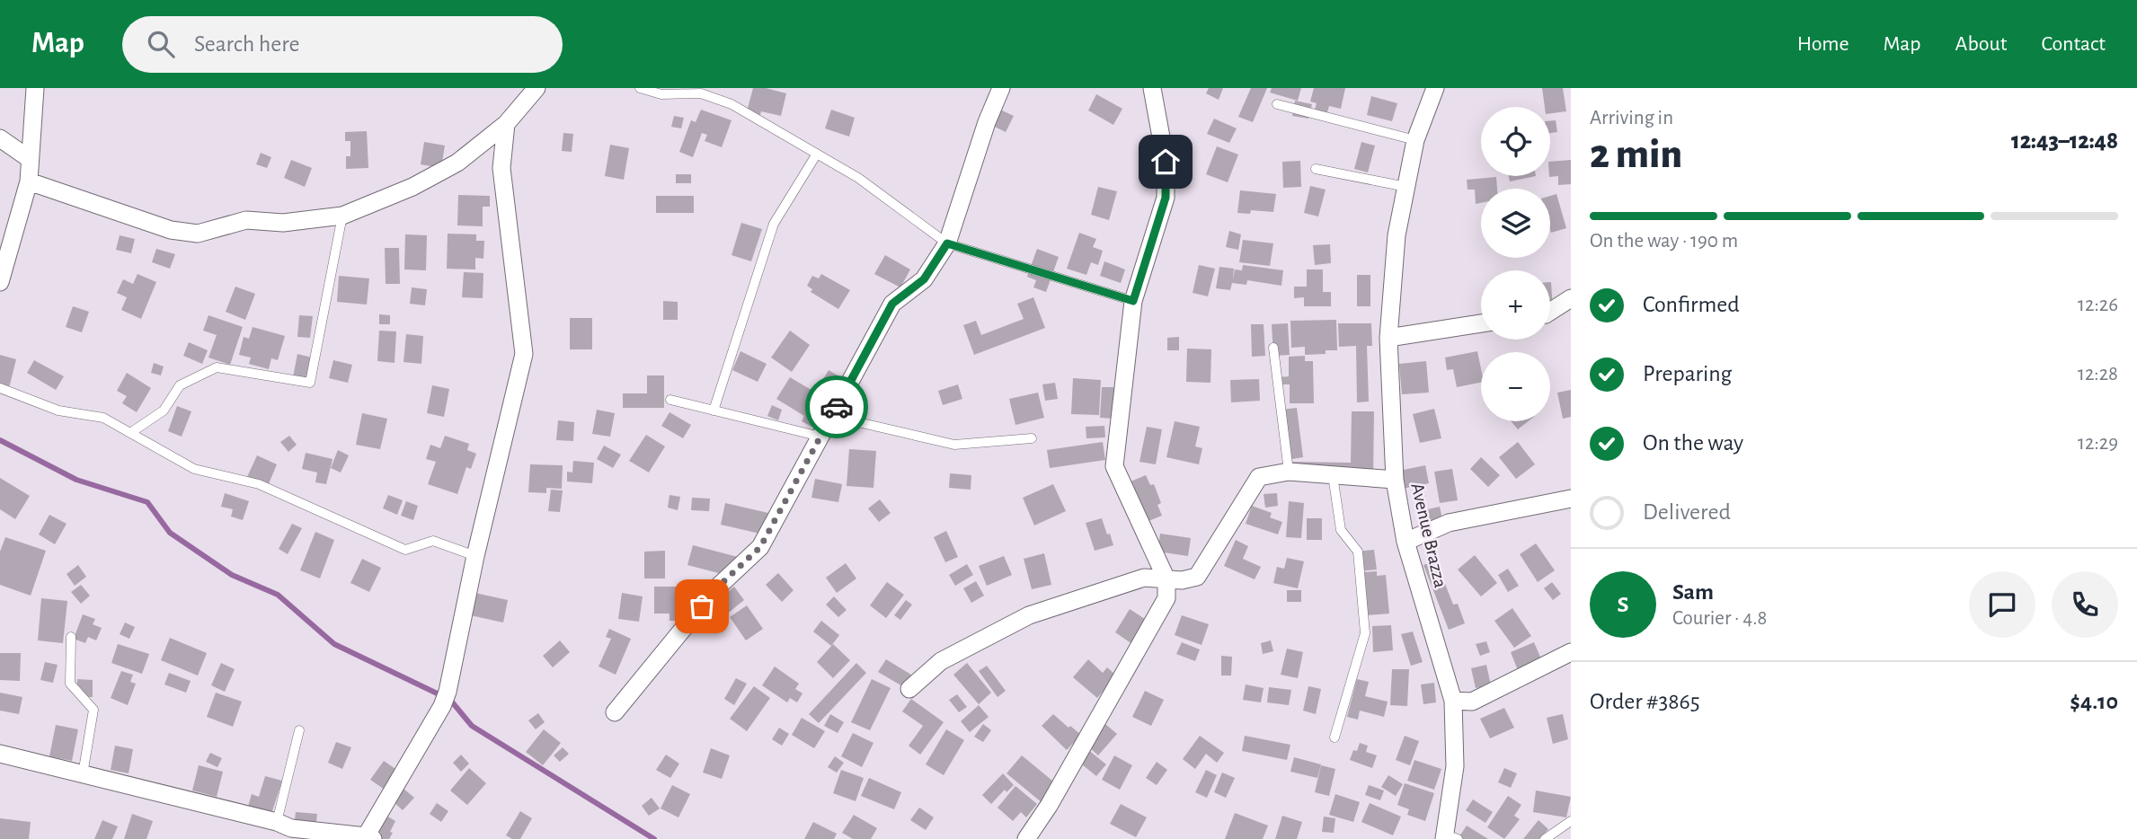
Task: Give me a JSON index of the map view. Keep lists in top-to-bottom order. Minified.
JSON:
{"streets":{"street":["Avenue Brazza"]},"page":{"header":"Map","search":"Search here","nav":["Home","Map","About","Contact"],"heading":["2 min","Arriving in","12:43–12:48"],"panel":["Sam","Courier · 4.8","Order #3865","$4.10"],"map_buttons":["+","−"],"bar":"On the way · 190 m","list":[["Confirmed","12:26"],["Preparing","12:28"],["On the way","12:29"],"Delivered"],"round":"S"}}
